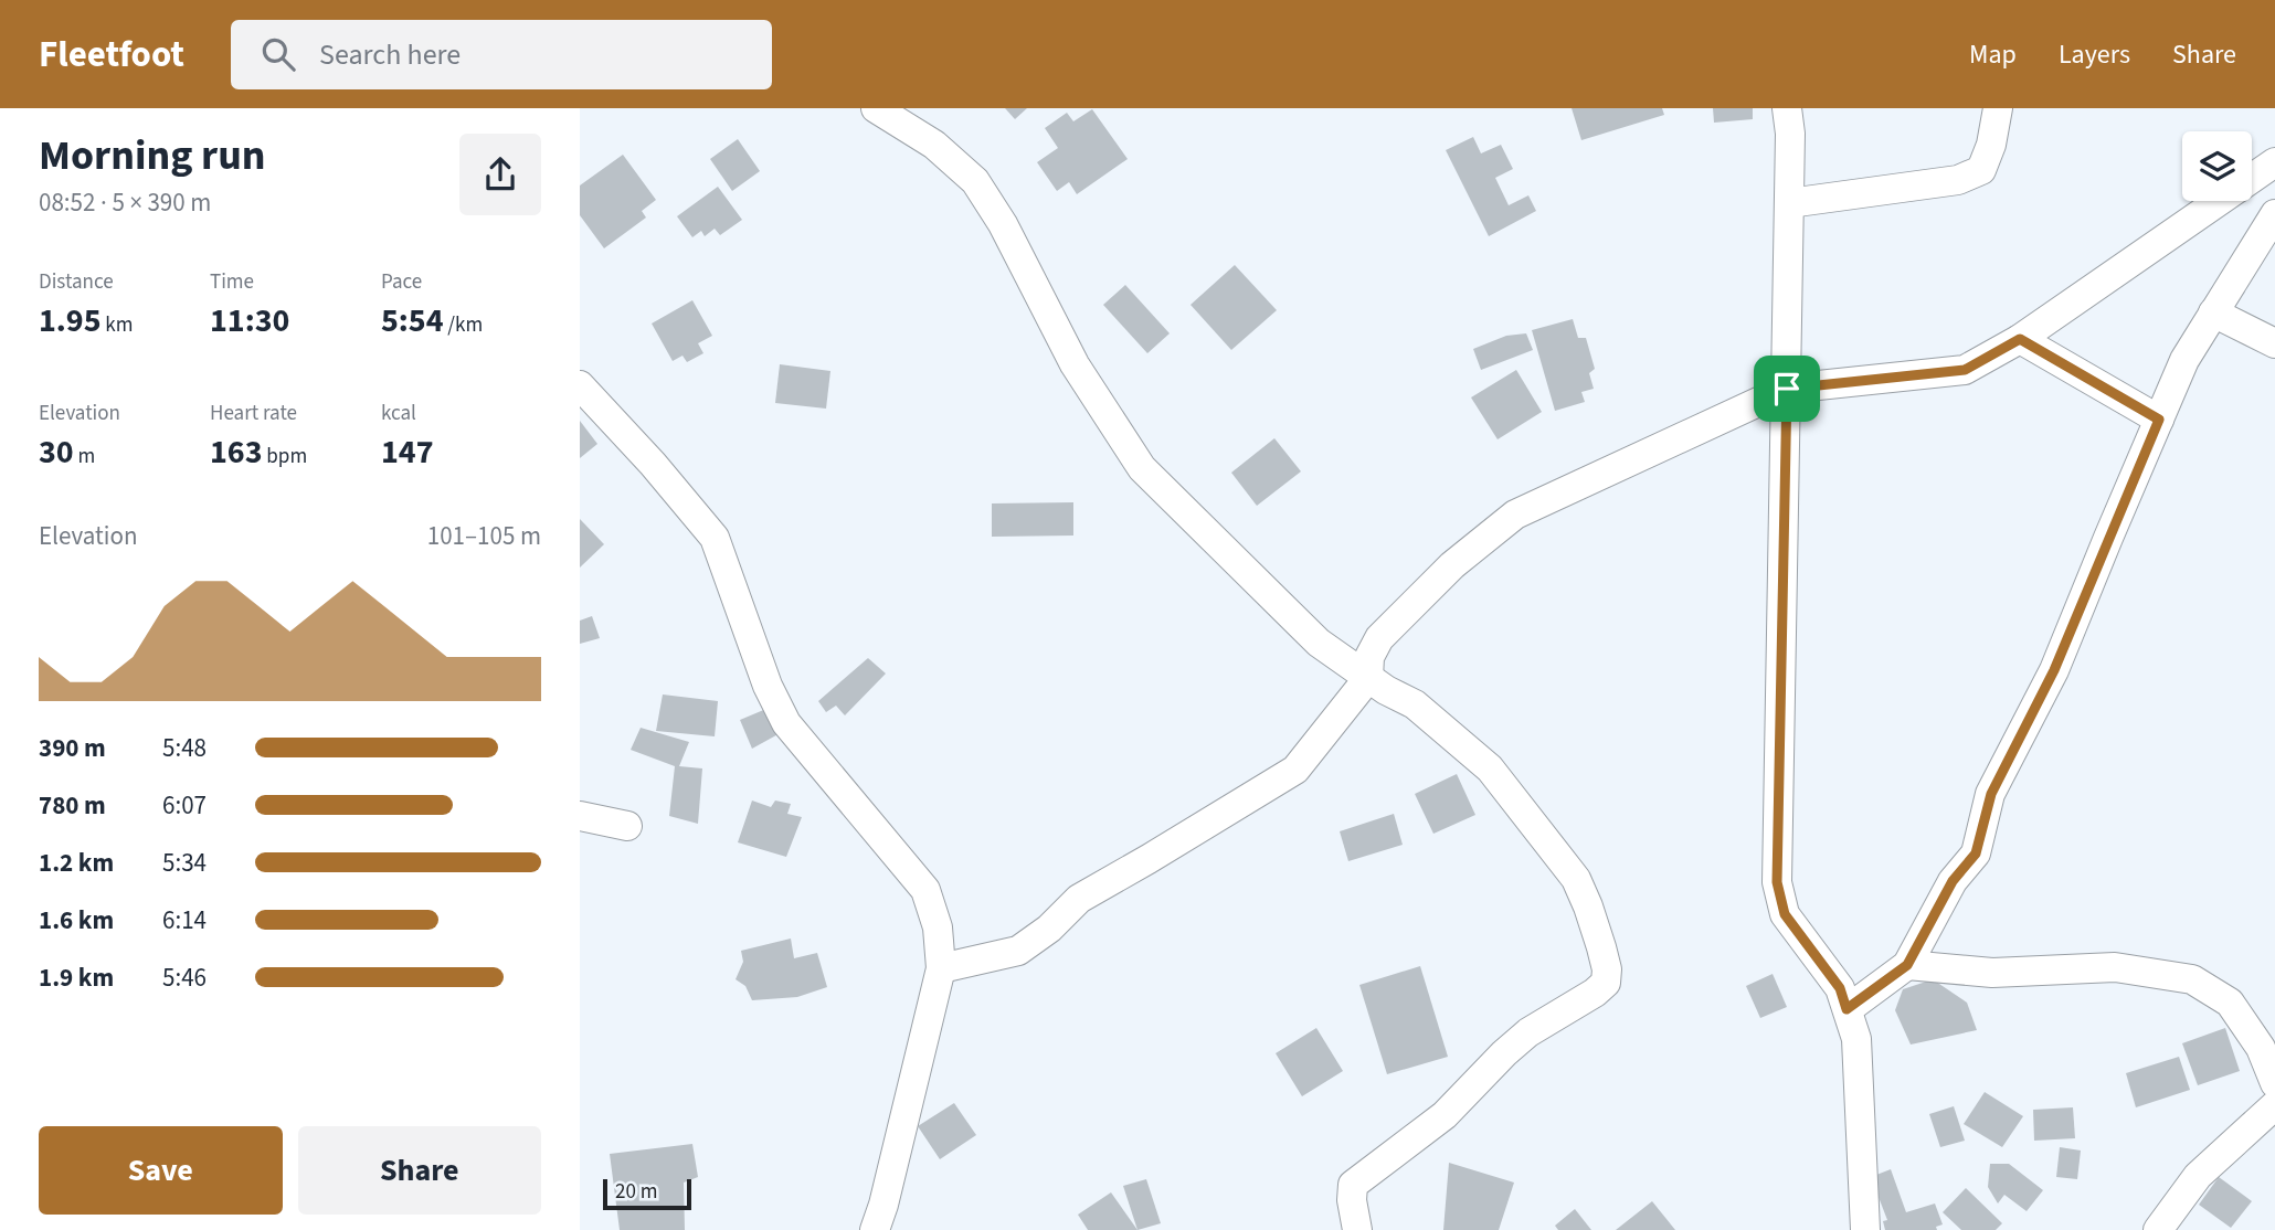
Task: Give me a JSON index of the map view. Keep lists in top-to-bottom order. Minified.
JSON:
{"scale_bar":"20 m","page":{"header":"Fleetfoot","search":"Search here","nav":["Map","Layers","Share"],"heading":["Morning run","08:52 · 5 × 390 m"],"stats":[["Distance","1.95 km"],["Time","11:30"],["Pace","5:54 /km"],["Elevation","30 m"],["Heart rate","163 bpm"],["kcal","147"]],"chart":["Elevation","101–105 m"],"list":[{"name":"390 m","note":"5:48"},{"name":"780 m","note":"6:07"},{"name":"1.2 km","note":"5:34"},{"name":"1.6 km","note":"6:14"},{"name":"1.9 km","note":"5:46"}],"buttons":["Save","Share"],"scale":"20 m"}}
